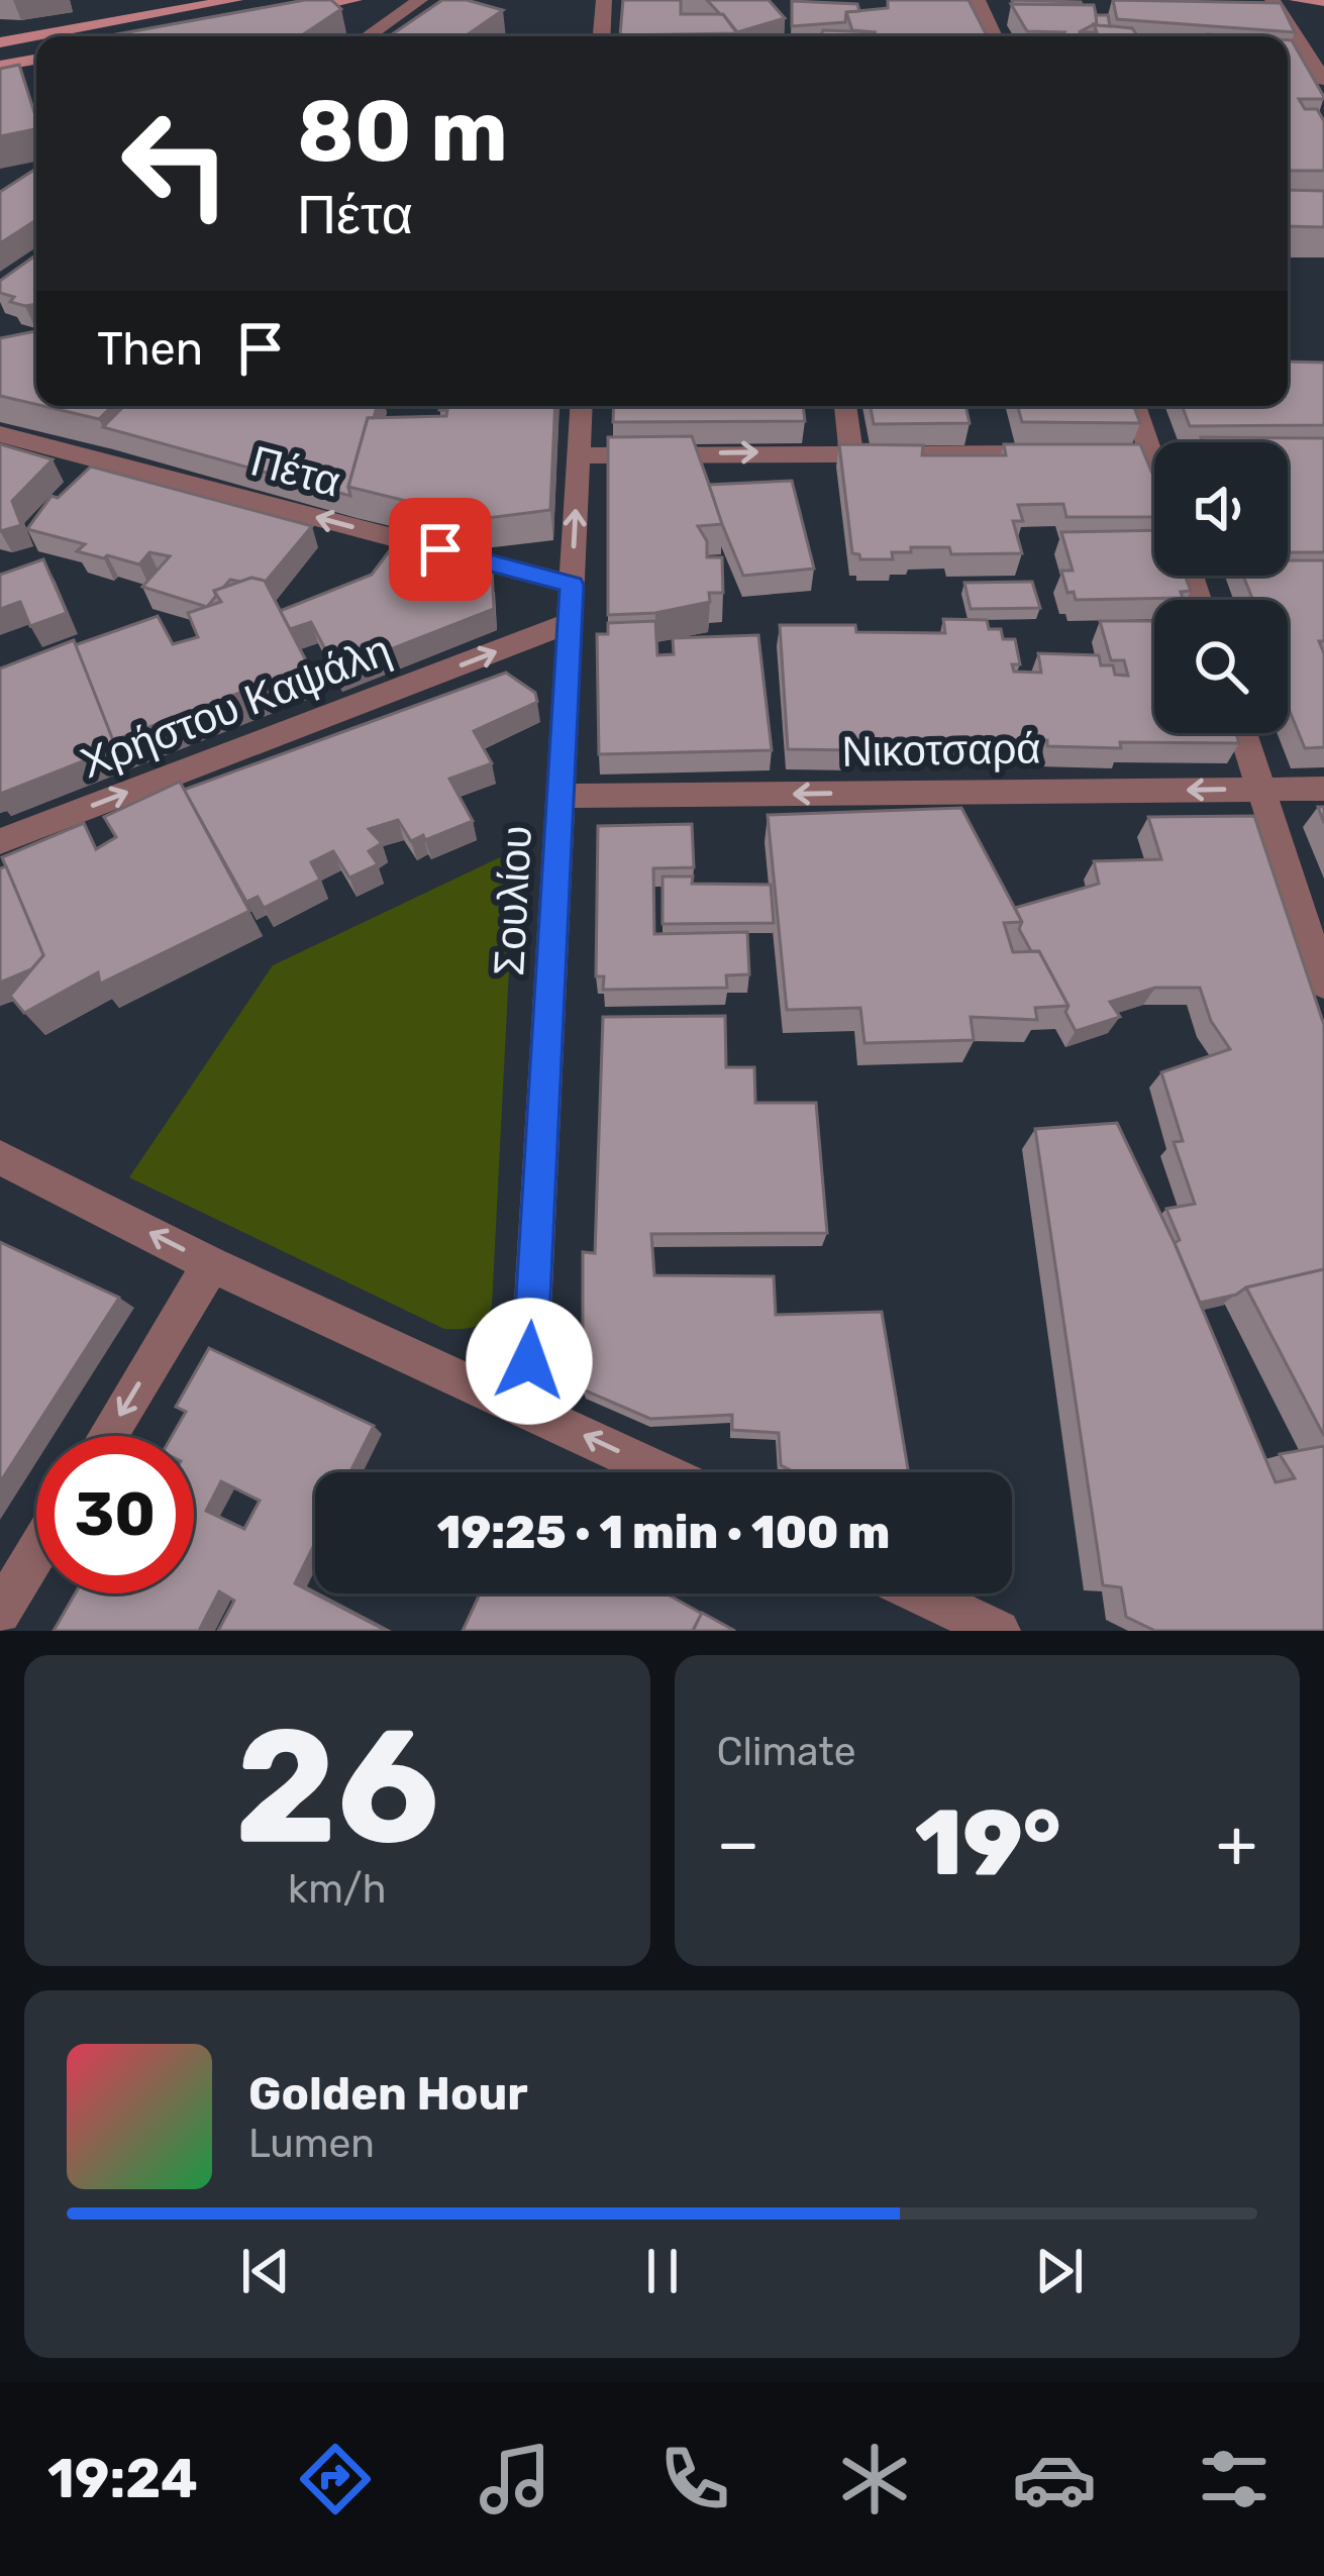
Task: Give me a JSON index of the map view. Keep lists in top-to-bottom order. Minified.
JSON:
{"streets":{"street":["Πέτα","Χρήστου Καψάλη","Νικοτσαρά","Σουλίου"]},"crossings":[["Πέτα","Σουλίου"],["Χρήστου Καψάλη","Σουλίου"],["Νικοτσαρά","Σουλίου"]],"one_way":["Πέτα","Χρήστου Καψάλη","Νικοτσαρά"],"page":{"turn":["80 m","Πέτα"],"then":"Then","limit":"30","trip":"19:25 · 1 min · 100 m","tile":[["26","km/h"],"Climate"],"heat":["−","19°","+"],"song":["Golden Hour","Lumen"],"tabs":"19:24"}}
